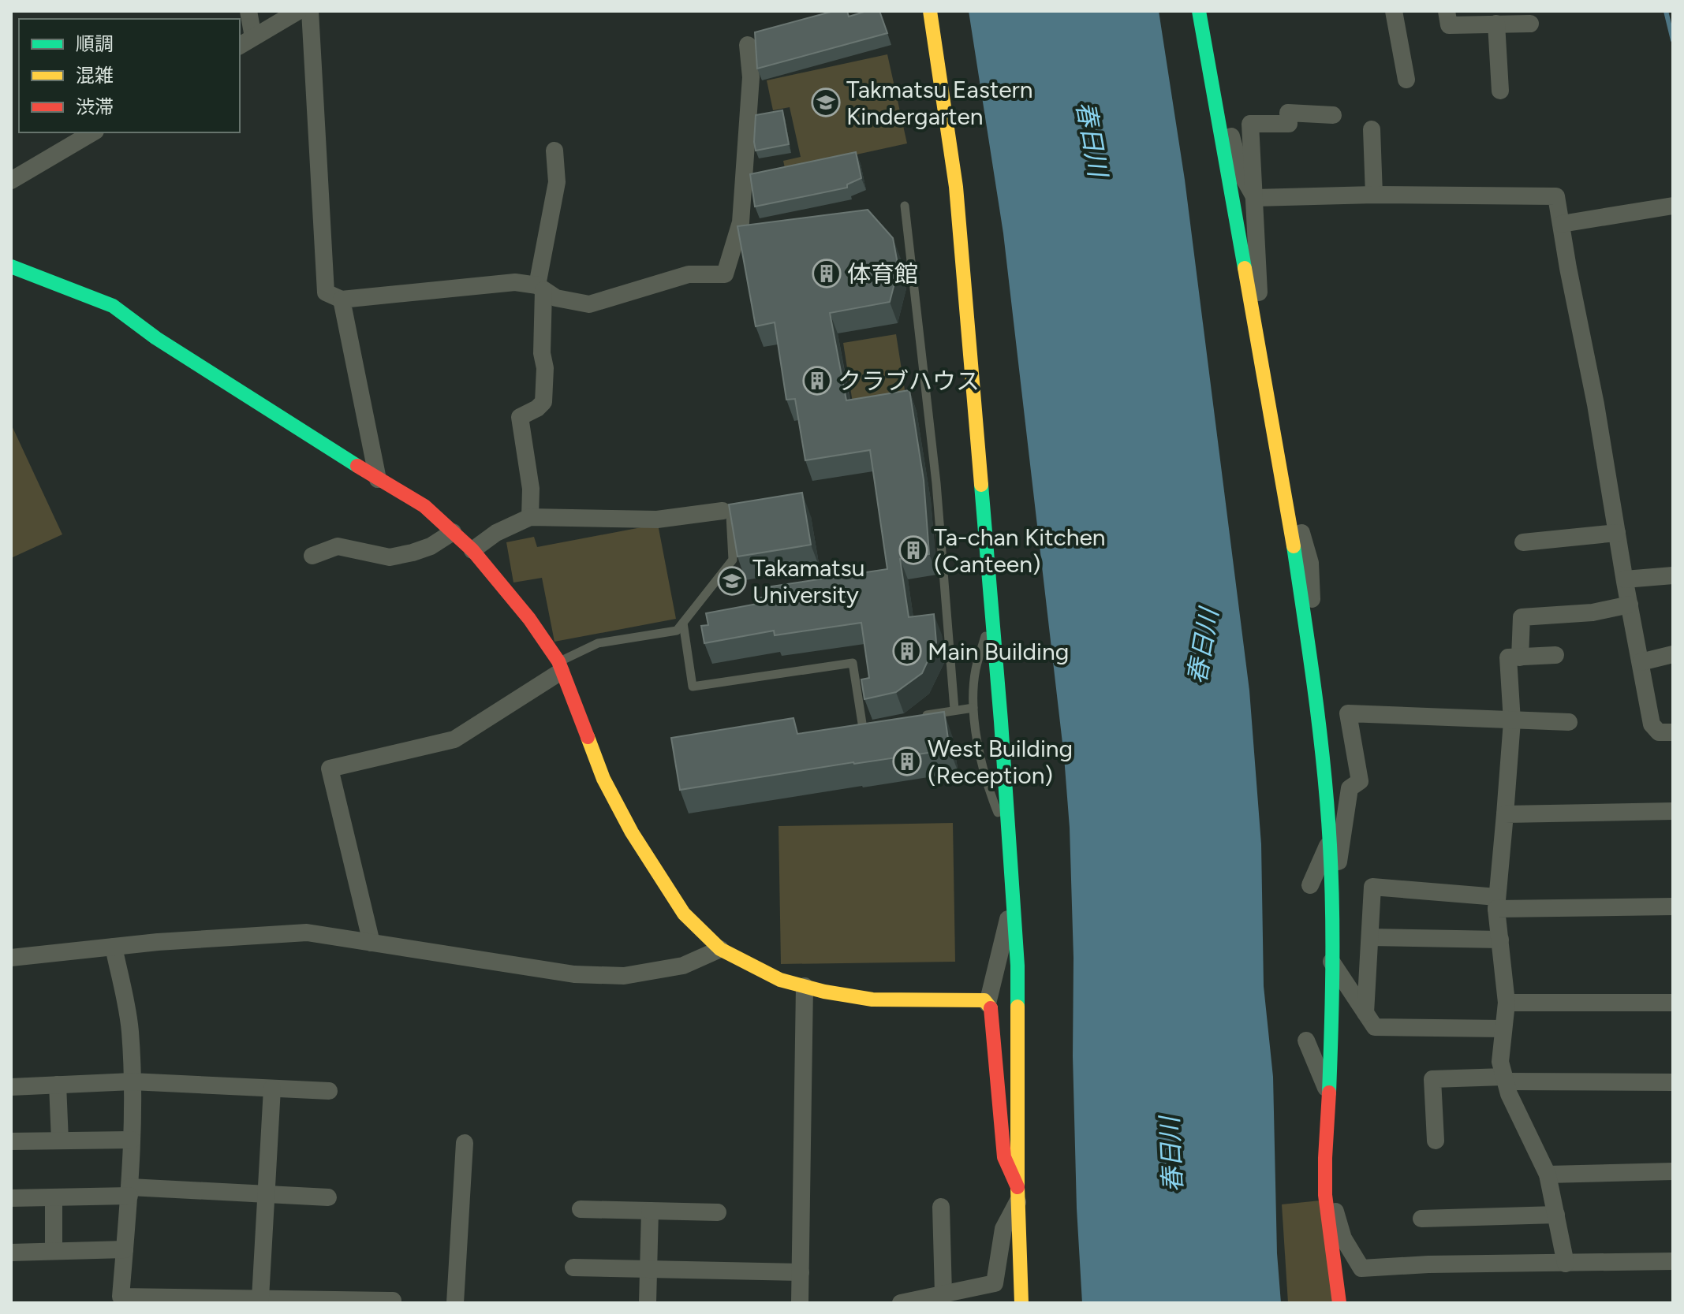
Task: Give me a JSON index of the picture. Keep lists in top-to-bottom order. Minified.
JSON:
{"water":["春日川"],"places":{"school or university":["Takmatsu Eastern Kindergarten","Takamatsu University"],"building":["体育館","クラブハウス","Ta-chan Kitchen (Canteen)","Main Building","West Building (Reception)"]},"legend":["順調","混雑","渋滞"]}
